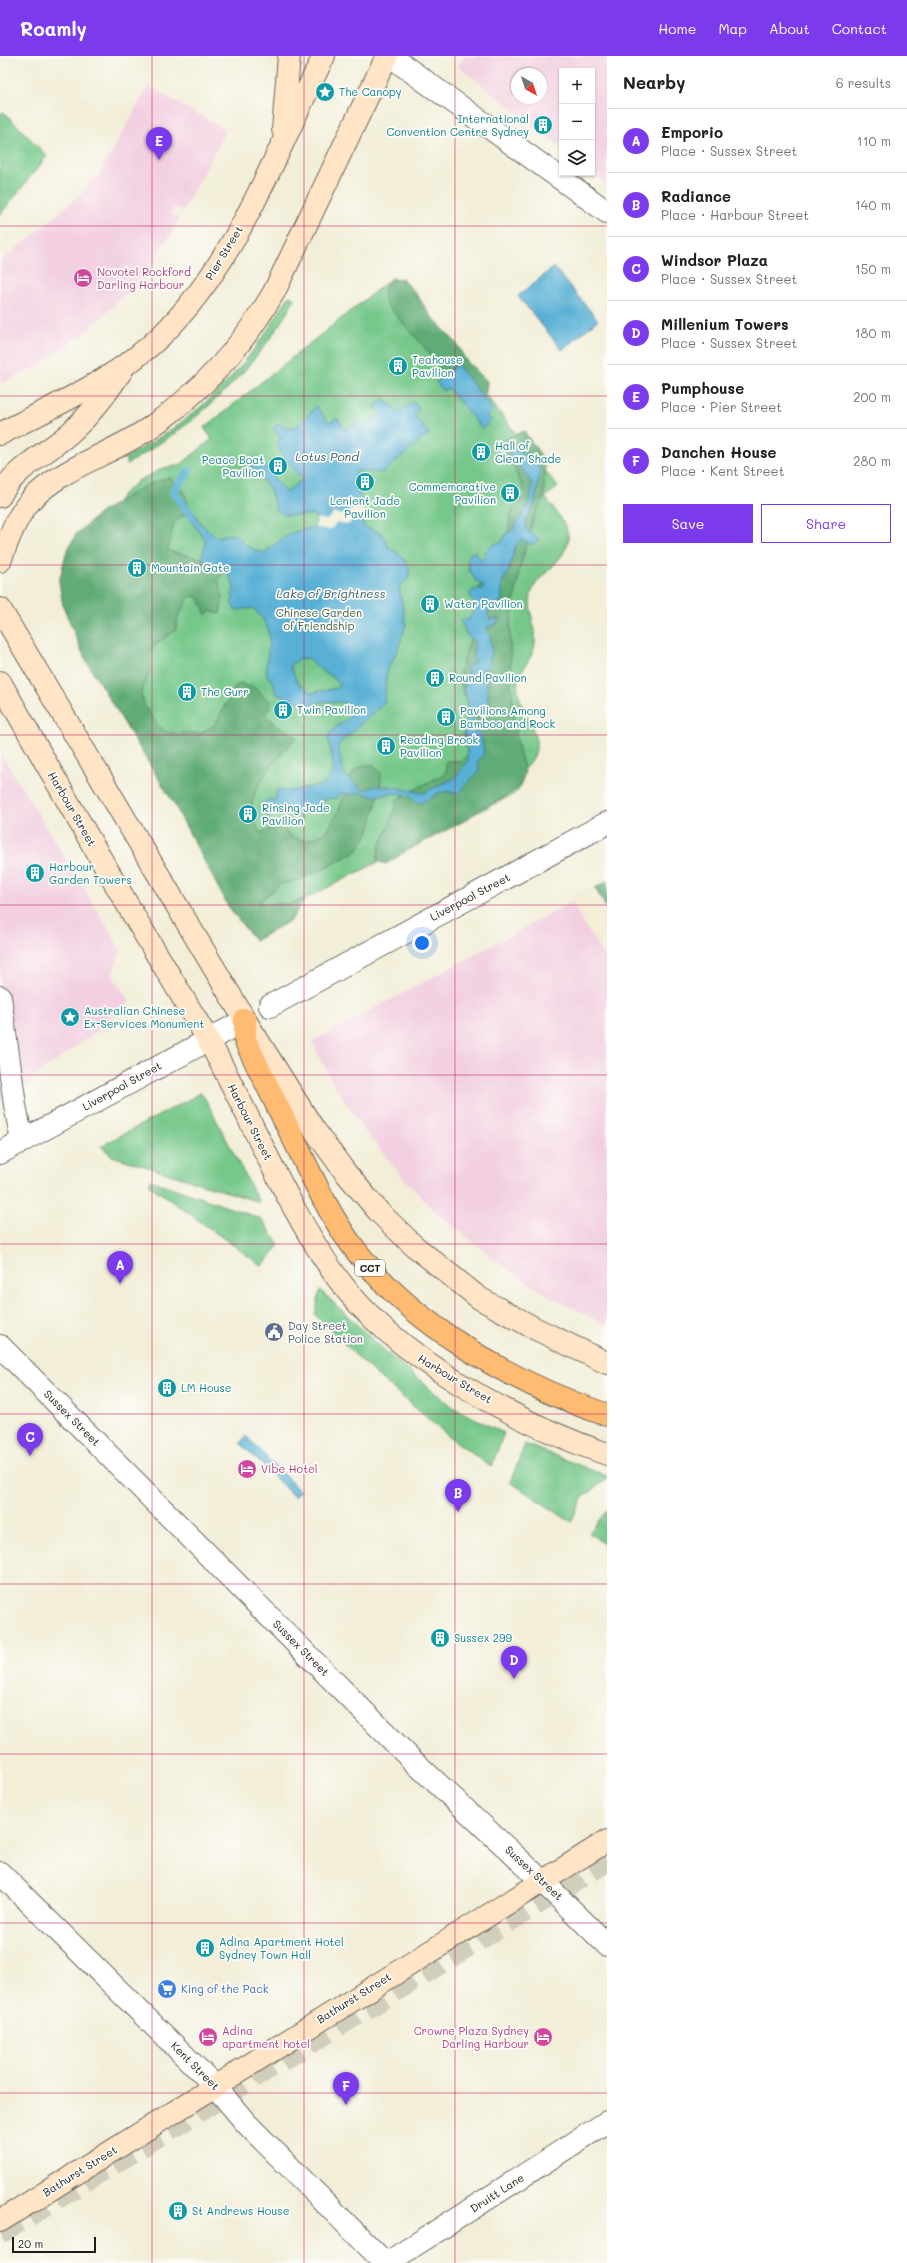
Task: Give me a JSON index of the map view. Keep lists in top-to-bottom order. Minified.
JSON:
{"streets":{"highway":["CCT"],"main road":["Pier Street","Harbour Street","Bathurst Street"],"street":["Liverpool Street","Sussex Street","Kent Street","Druitt Lane"]},"crossings":[["Harbour Street","Liverpool Street"],["Liverpool Street","CCT"],["Sussex Street","Bathurst Street"],["Bathurst Street","Kent Street"],["Kent Street","Druitt Lane"]],"water":["Lotus Pond","Lake of Brightness"],"parks":["Chinese Garden of Friendship"],"places":{"place":["The Canopy","Australian Chinese Ex-Services Monument"],"building":["International Convention Centre Sydney","Teahouse Pavilion","Hall of Clear Shade","Peace Boat Pavilion","Lenient Jade Pavilion","Commemorative Pavilion","Mountain Gate","Water Pavilion","Round Pavilion","The Gurr","Twin Pavilion","Pavilions Among Bamboo and Rock","Reading Brook Pavilion","Rinsing Jade Pavilion","Harbour Garden Towers","LM House","Sussex 299","Adina Apartment Hotel Sydney Town Hall","St Andrews House"],"hotel":["Novotel Rockford Darling Harbour","Vibe Hotel","Adina apartment hotel","Crowne Plaza Sydney Darling Harbour"],"public building":["Day Street Police Station"],"supermarket":["King of the Pack"]},"scale_bar":"20 m","north":"bottom right","page":{"header":"Roamly","nav":["Home","Map","About","Contact"],"heading":["Nearby","6 results"],"map_buttons":["+","−"],"list":[{"mark":"A","name":"Emporio","note":"Place · Sussex Street","value":"110 m"},{"mark":"B","name":"Radiance","note":"Place · Harbour Street","value":"140 m"},{"mark":"C","name":"Windsor Plaza","note":"Place · Sussex Street","value":"150 m"},{"mark":"D","name":"Millenium Towers","note":"Place · Sussex Street","value":"180 m"},{"mark":"E","name":"Pumphouse","note":"Place · Pier Street","value":"200 m"},{"mark":"F","name":"Danchen House","note":"Place · Kent Street","value":"280 m"}],"pins":["E","A","C","B","D","F"],"buttons":["Save","Share"],"scale":"20 m"}}
